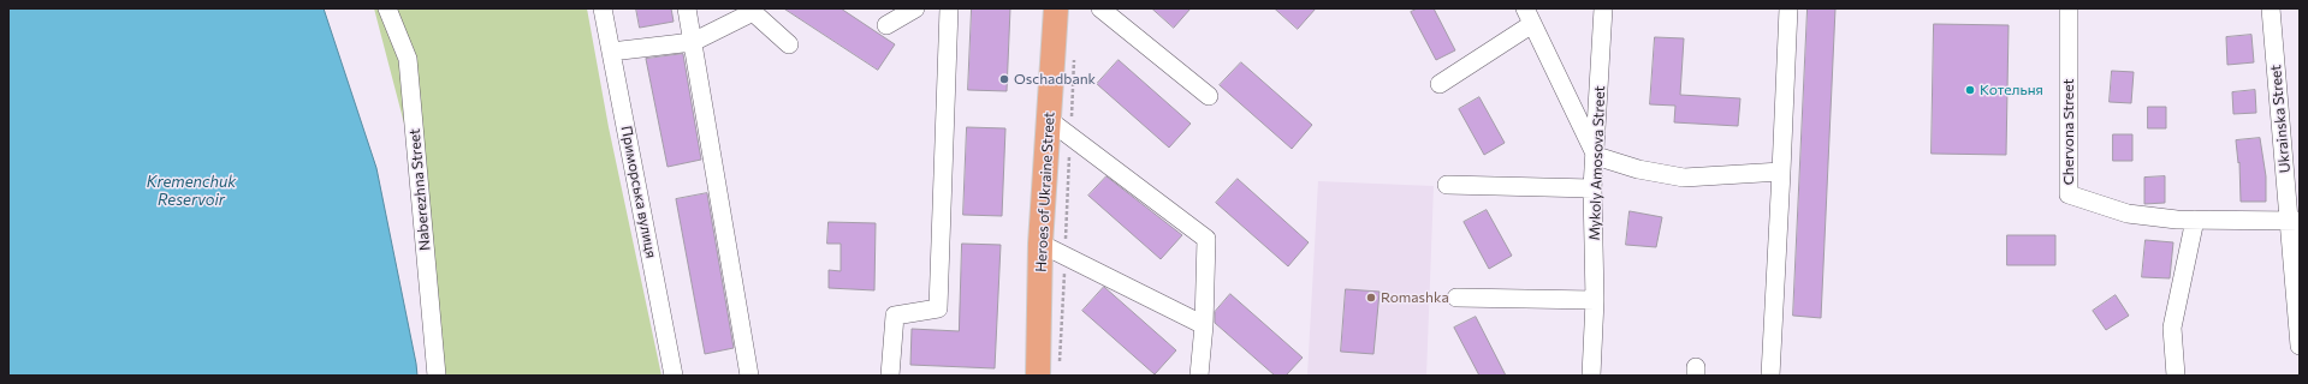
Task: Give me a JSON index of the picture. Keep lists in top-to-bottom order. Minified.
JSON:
{"streets":{"main road":["Heroes of Ukraine Street"],"street":["Ukrainska Street","Chervona Street","Mykoly Amosova Street","Naberezhna Street","Приморська вулиця"]},"crossings":[["Ukrainska Street","Chervona Street"]],"water":["Kremenchuk Reservoir"],"places":["Oschadbank","Котельня","Romashka"]}
